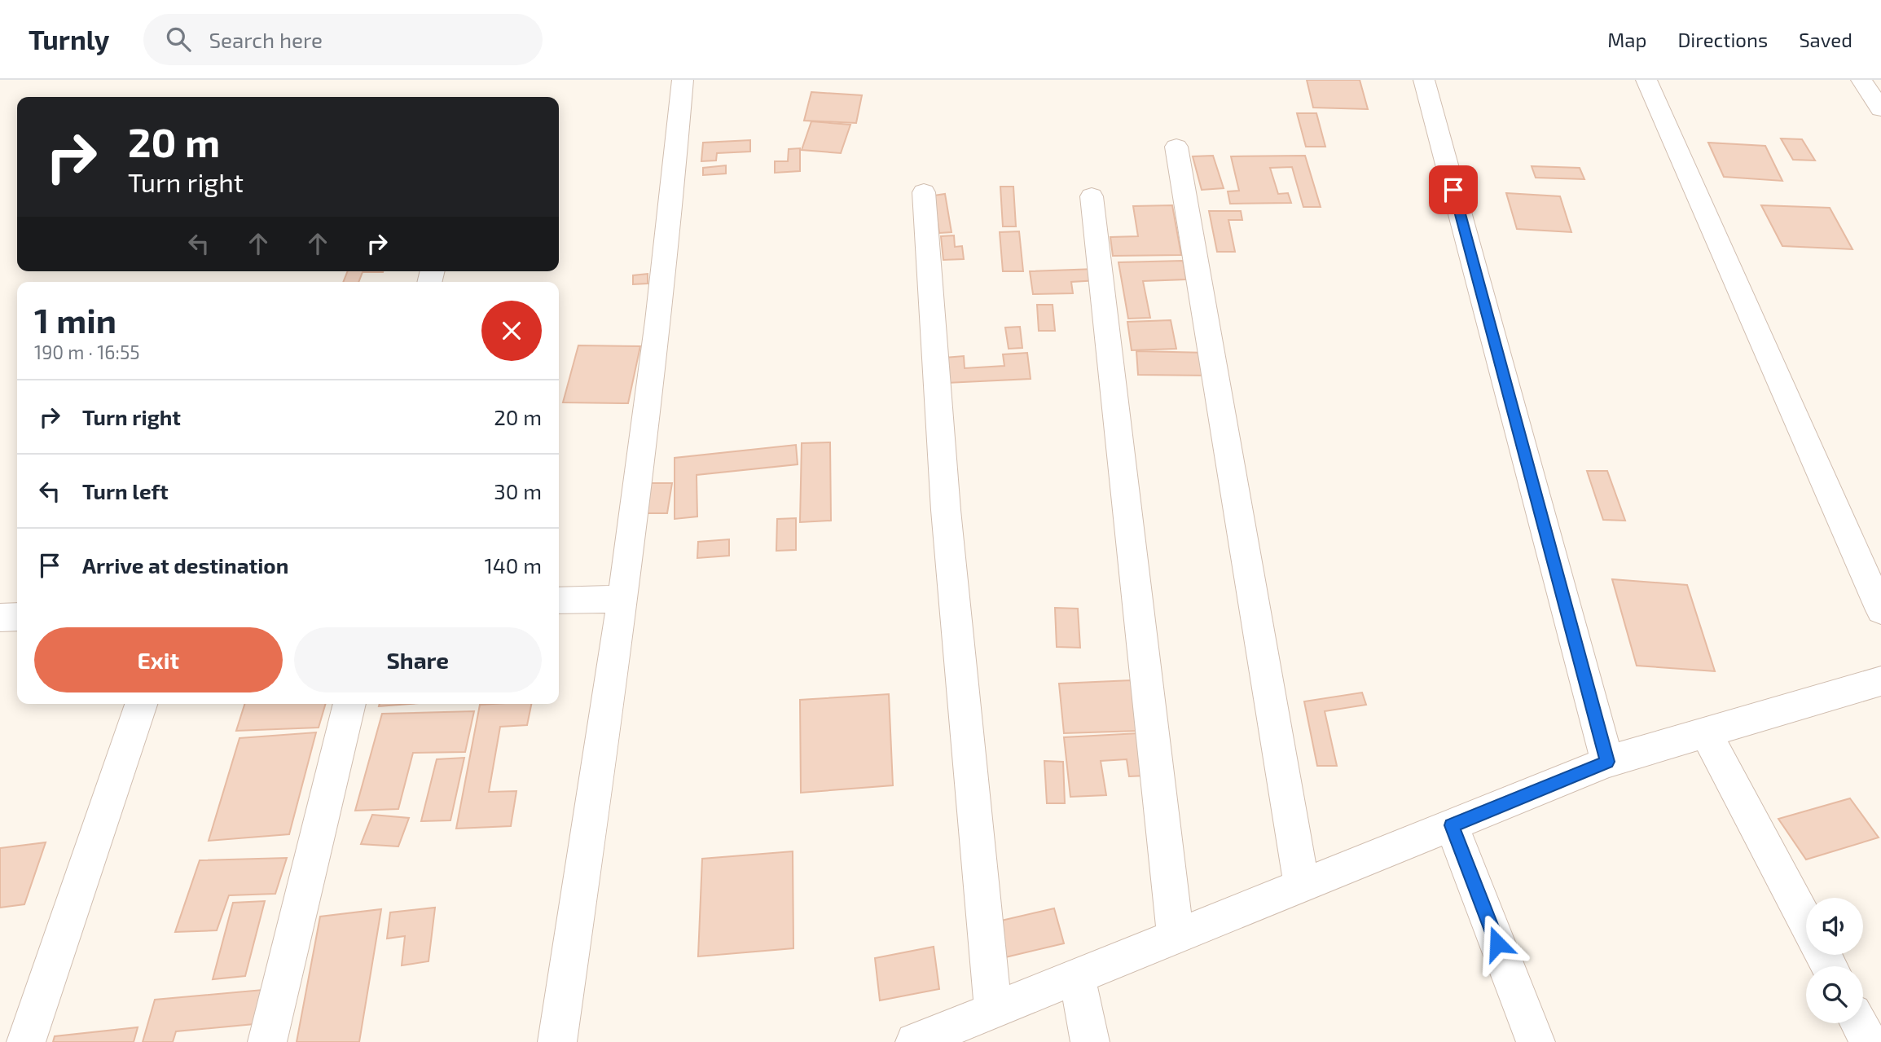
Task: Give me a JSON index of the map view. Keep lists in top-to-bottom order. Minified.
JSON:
{"page":{"header":"Turnly","search":"Search here","nav":["Map","Directions","Saved"],"turn":["20 m","Turn right"],"heading":["1 min","190 m · 16:55"],"list":[{"name":"Turn right","value":"20 m"},{"name":"Turn left","value":"30 m"},{"name":"Arrive at destination","value":"140 m"}],"buttons":["Exit","Share"]}}
